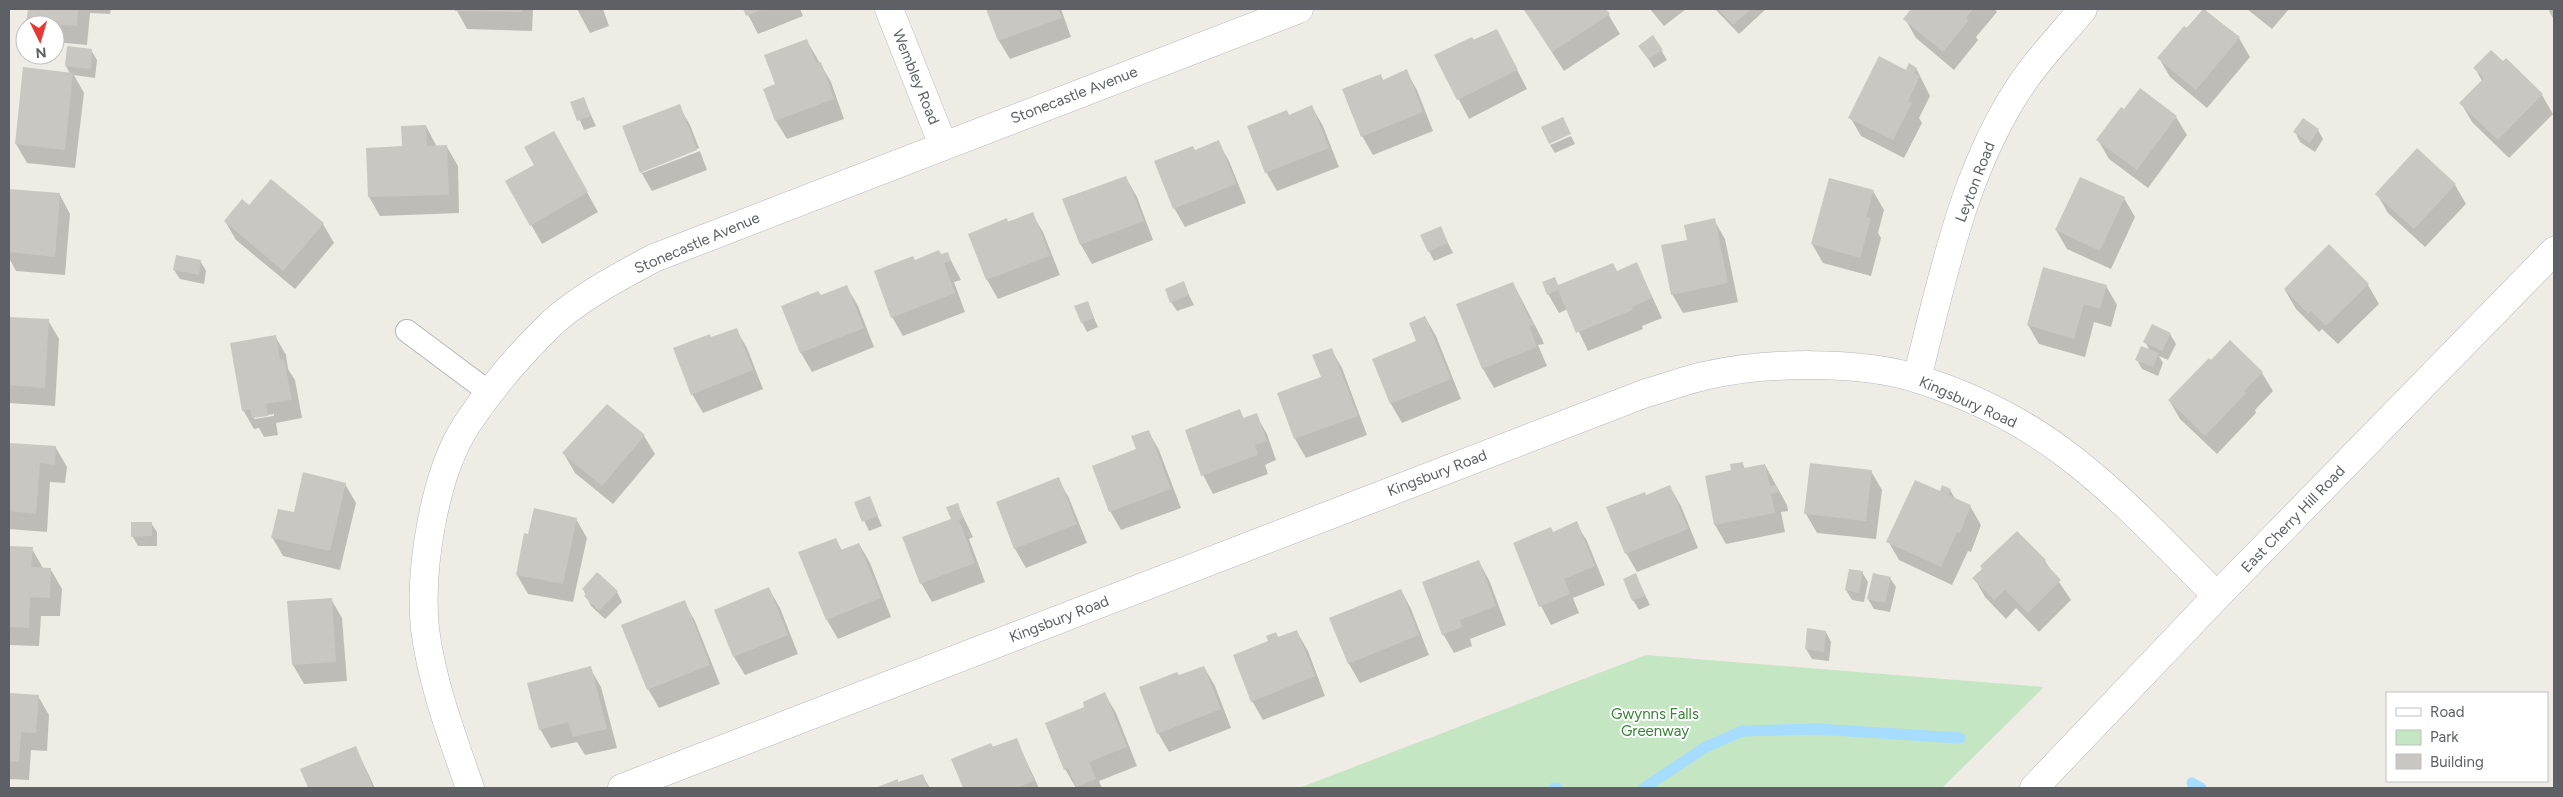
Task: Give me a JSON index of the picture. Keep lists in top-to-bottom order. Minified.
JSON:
{"streets":{"street":["Wembley Road","Stonecastle Avenue","Leyton Road","Kingsbury Road","East Cherry Hill Road"]},"crossings":[["Wembley Road","Stonecastle Avenue"],["Leyton Road","Kingsbury Road"],["Kingsbury Road","East Cherry Hill Road"]],"parks":["Gwynns Falls Greenway"],"legend":["Road","Park","Building"],"north":"bottom"}
